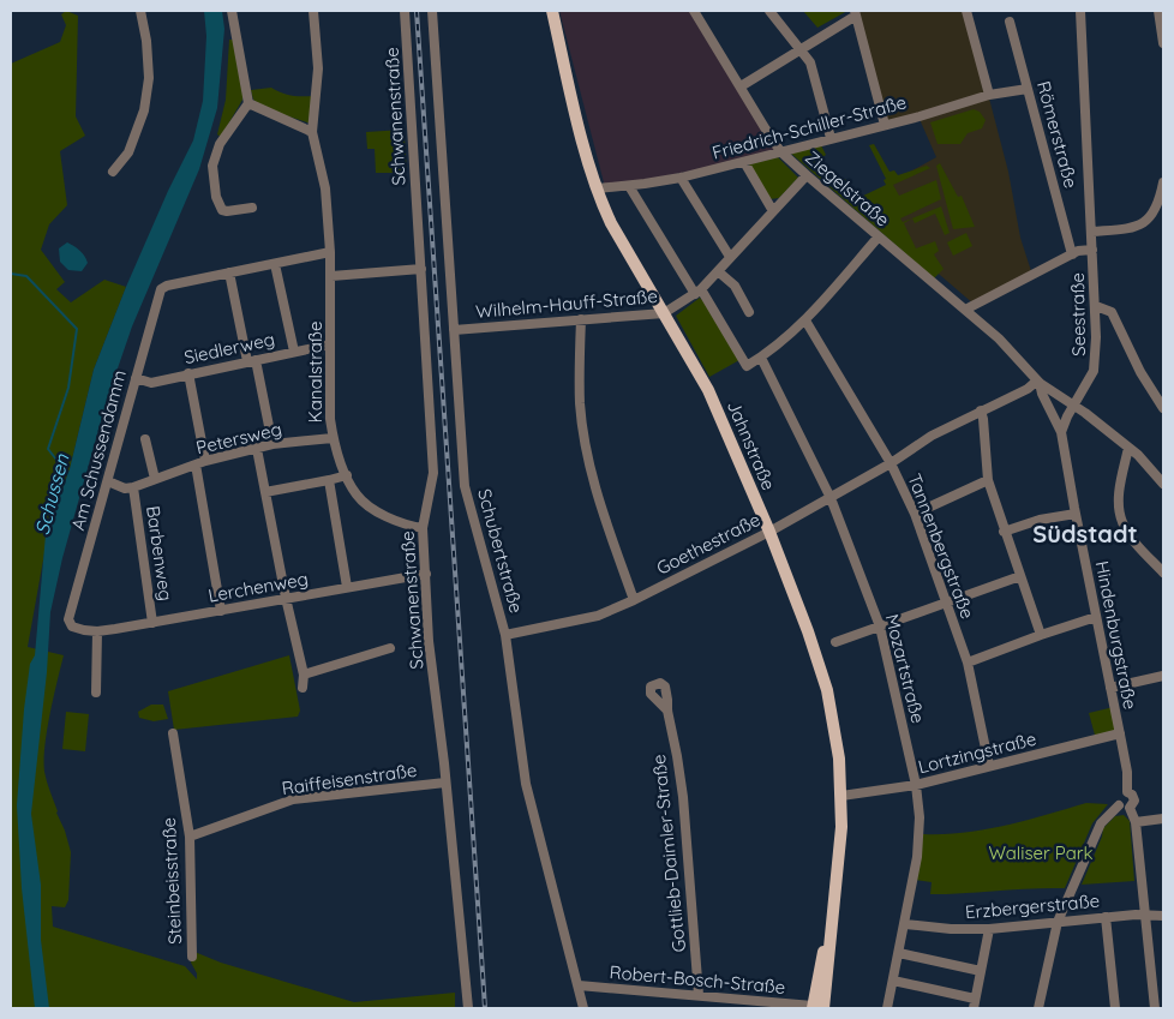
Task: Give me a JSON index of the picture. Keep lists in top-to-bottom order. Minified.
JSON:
{"streets":{"main road":["Jahnstraße"],"street":["Schwanenstraße","Friedrich-Schiller-Straße","Römerstraße","Ziegelstraße","Wilhelm-Hauff-Straße","Seestraße","Siedlerweg","Kanalstraße","Petersweg","Am Schussendamm","Goethestraße","Tannenbergstraße","Schubertstraße","Barbenweg","Lerchenweg","Hindenburgstraße","Mozartstraße","Lortzingstraße","Raiffeisenstraße","Gottlieb-Daimler-Straße","Steinbeisstraße","Erzbergerstraße","Robert-Bosch-Straße"]},"crossings":[["Schwanenstraße","Kanalstraße"],["Schwanenstraße","Lerchenweg"],["Schwanenstraße","Raiffeisenstraße"],["Friedrich-Schiller-Straße","Römerstraße"],["Friedrich-Schiller-Straße","Ziegelstraße"],["Friedrich-Schiller-Straße","Jahnstraße"],["Römerstraße","Seestraße"],["Ziegelstraße","Wilhelm-Hauff-Straße"],["Ziegelstraße","Seestraße"],["Ziegelstraße","Goethestraße"],["Wilhelm-Hauff-Straße","Jahnstraße"],["Wilhelm-Hauff-Straße","Schubertstraße"],["Siedlerweg","Kanalstraße"],["Siedlerweg","Am Schussendamm"],["Kanalstraße","Petersweg"],["Petersweg","Barbenweg"],["Jahnstraße","Goethestraße"],["Jahnstraße","Lortzingstraße"],["Jahnstraße","Robert-Bosch-Straße"],["Am Schussendamm","Lerchenweg"],["Goethestraße","Tannenbergstraße"],["Goethestraße","Schubertstraße"],["Goethestraße","Mozartstraße"],["Tannenbergstraße","Lortzingstraße"],["Schubertstraße","Robert-Bosch-Straße"],["Barbenweg","Lerchenweg"],["Hindenburgstraße","Lortzingstraße"],["Hindenburgstraße","Erzbergerstraße"],["Mozartstraße","Lortzingstraße"],["Mozartstraße","Erzbergerstraße"],["Raiffeisenstraße","Steinbeisstraße"],["Gottlieb-Daimler-Straße","Robert-Bosch-Straße"]],"districts":["Südstadt"],"water":["Schussen"],"parks":["Waliser Park"]}
